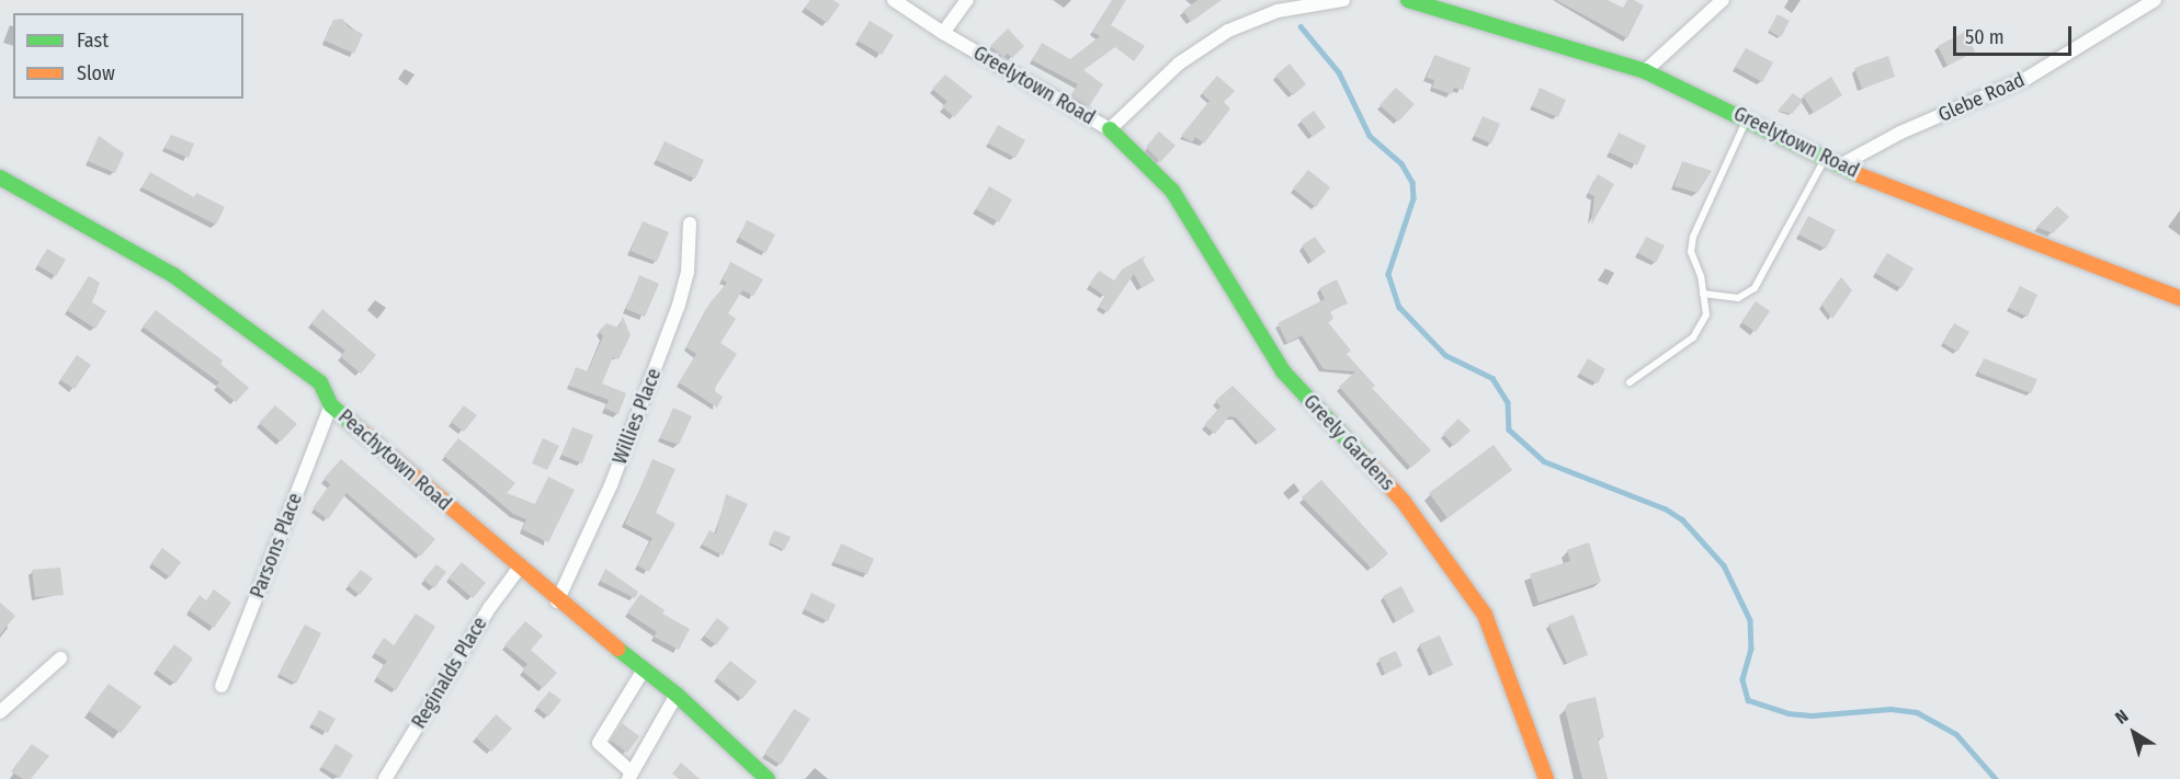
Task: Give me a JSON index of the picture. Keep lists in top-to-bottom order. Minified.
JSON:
{"streets":{"street":["Greelytown Road","Glebe Road","Willies Place","Greely Gardens","Peachytown Road","Parsons Place","Reginalds Place"]},"crossings":[["Greelytown Road","Glebe Road"],["Greelytown Road","Greely Gardens"],["Willies Place","Peachytown Road"],["Peachytown Road","Parsons Place"],["Peachytown Road","Reginalds Place"]],"legend":["Fast","Slow"],"scale_bar":"50 m","north":"top left"}
